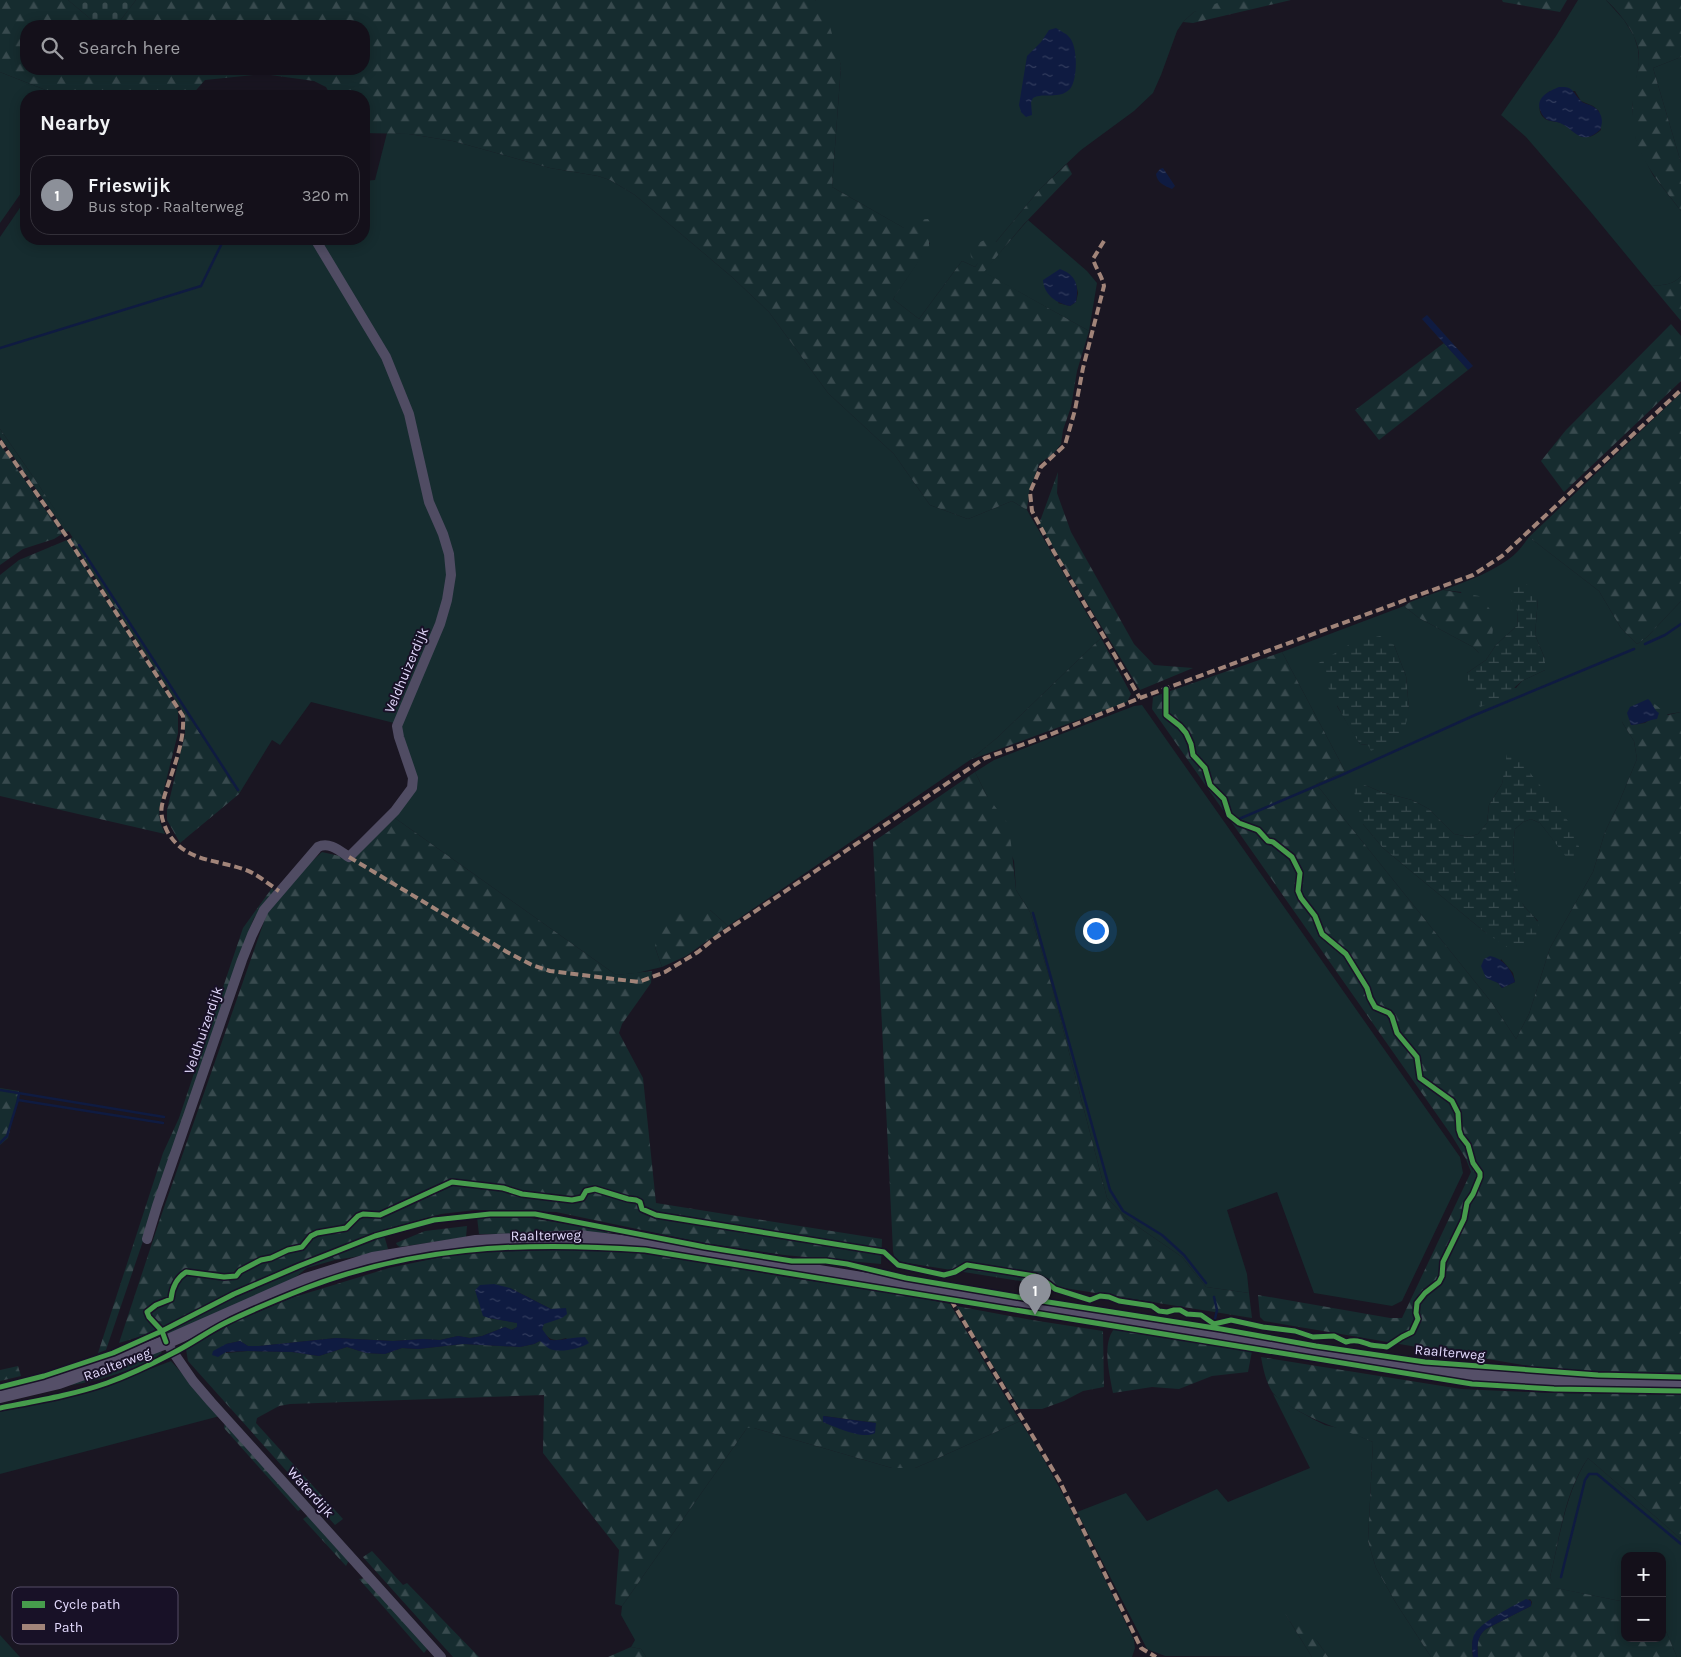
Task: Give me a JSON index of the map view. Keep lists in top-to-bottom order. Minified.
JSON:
{"streets":{"main road":["Raalterweg"],"street":["Veldhuizerdijk","Waterdijk"]},"crossings":[["Raalterweg","Waterdijk"]],"legend":["Cycle path","Path"],"page":{"search":"Search here","heading":"Nearby","list":[{"mark":"1","name":"Frieswijk","note":"Bus stop · Raalterweg","value":"320 m"}],"pins":"1","map_buttons":["+","−"]}}
